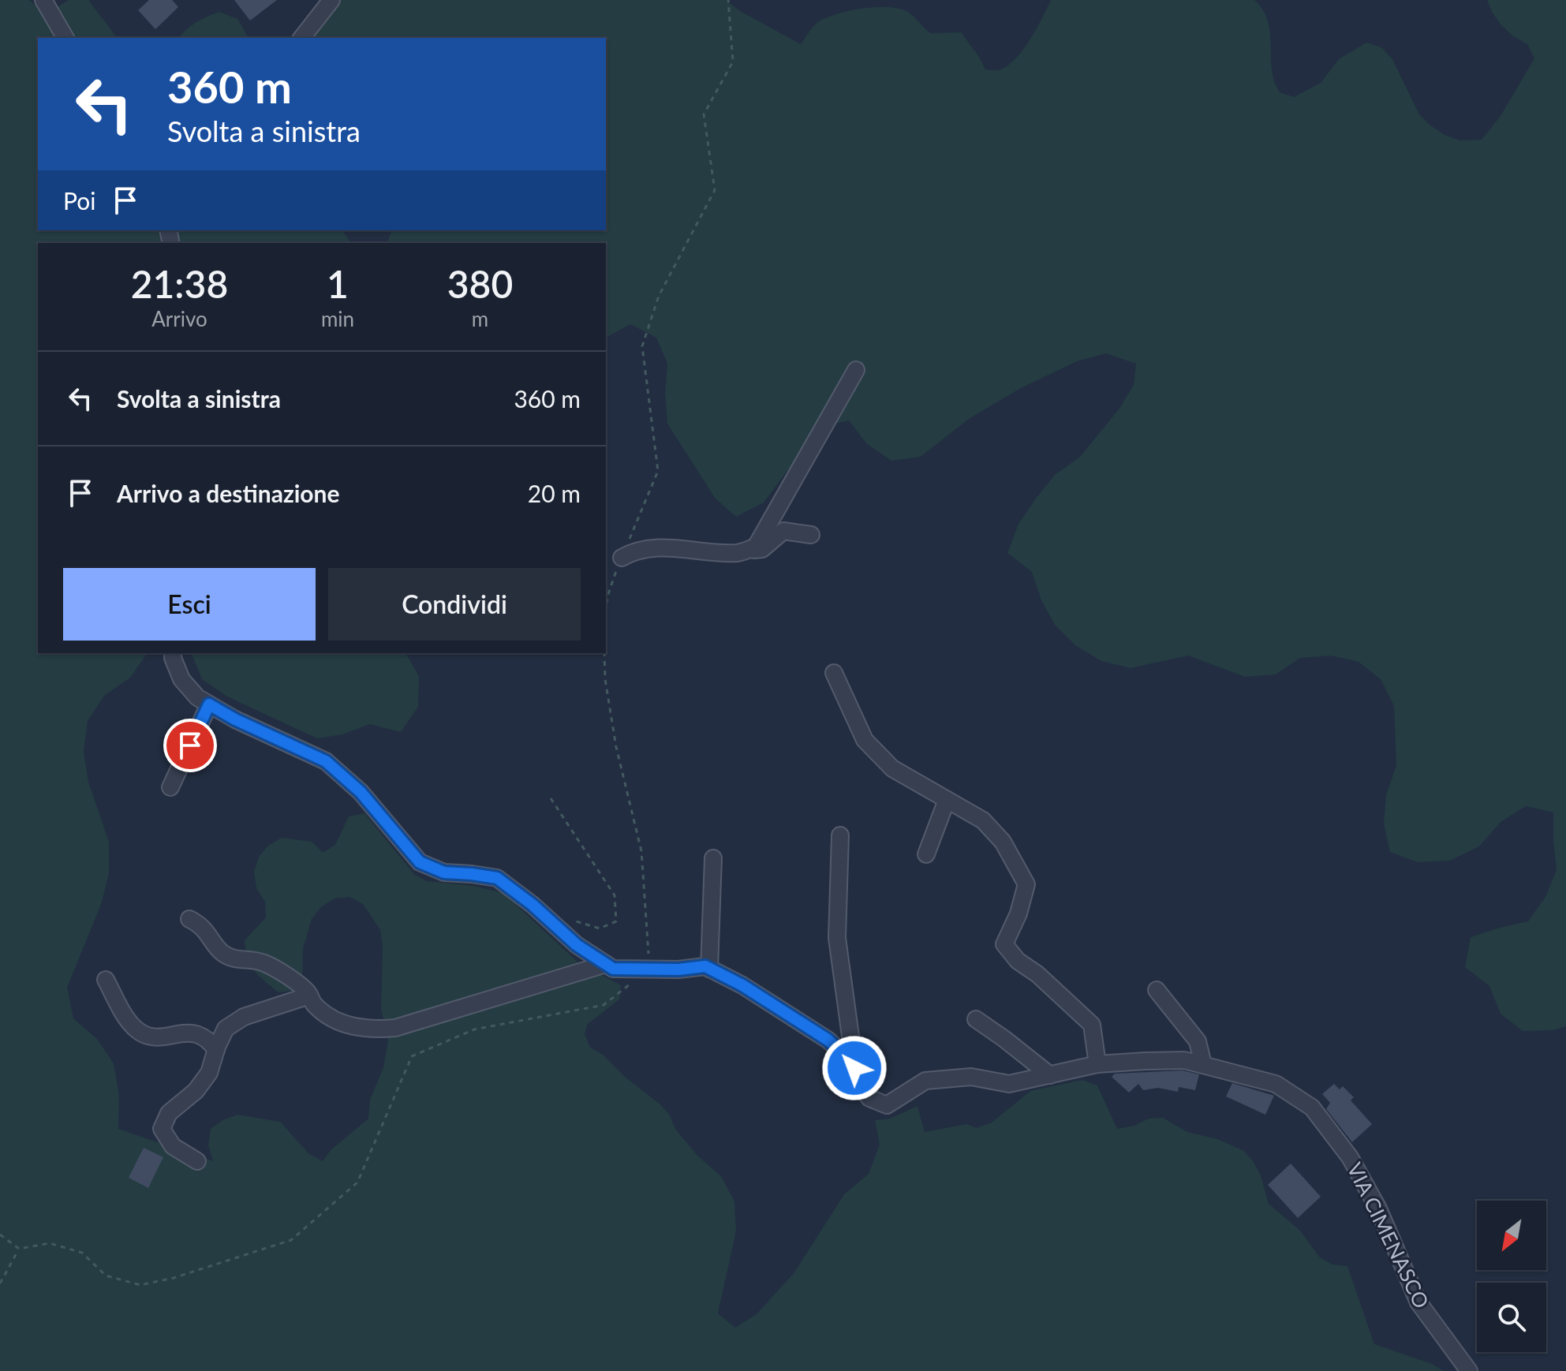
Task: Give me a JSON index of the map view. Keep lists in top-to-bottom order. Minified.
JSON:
{"streets":{"street":["VIA CIMENASCO"]},"north":"bottom left","page":{"turn":["360 m","Svolta a sinistra"],"then":"Poi","eta":["21:38","Arrivo","1","min","380","m"],"list":[{"name":"Svolta a sinistra","value":"360 m"},{"name":"Arrivo a destinazione","value":"20 m"}],"buttons":["Esci","Condividi"]}}
